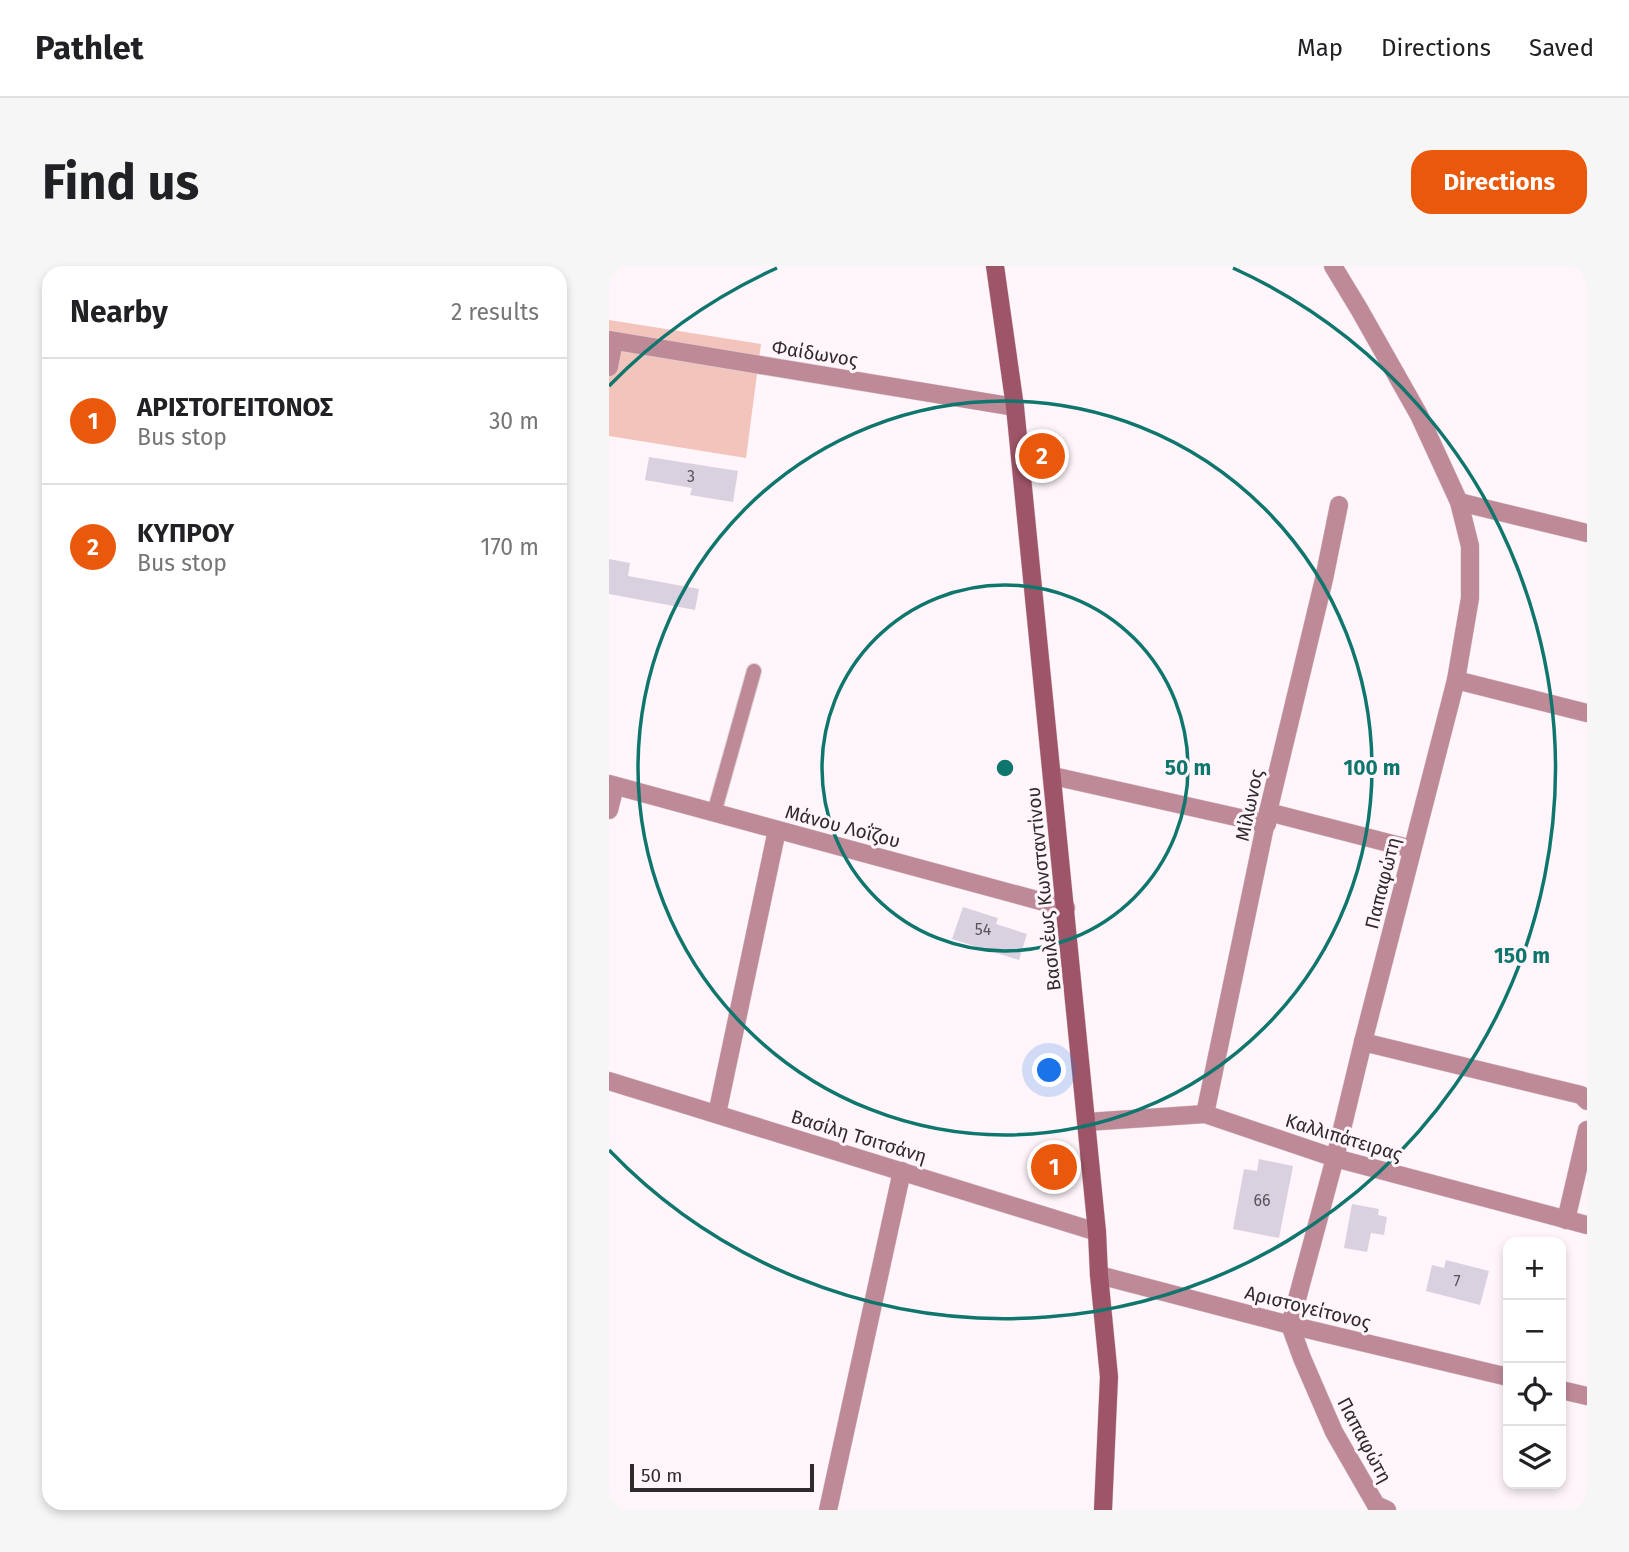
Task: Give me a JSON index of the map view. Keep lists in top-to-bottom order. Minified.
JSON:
{"streets":{"main road":["Βασιλέως Κωνσταντίνου"],"street":["Φαίδωνος","Μίλωνος","Μάνου Λοΐζου","Παπαφώτη","Βασίλη Τσιτσάνη","Καλλιπάτειρας","Αριστογείτονος"]},"crossings":[["Φαίδωνος","Βασιλέως Κωνσταντίνου"],["Μίλωνος","Καλλιπάτειρας"],["Μάνου Λοΐζου","Βασιλέως Κωνσταντίνου"],["Παπαφώτη","Καλλιπάτειρας"],["Παπαφώτη","Αριστογείτονος"],["Βασιλέως Κωνσταντίνου","Βασίλη Τσιτσάνη"],["Βασιλέως Κωνσταντίνου","Καλλιπάτειρας"],["Βασιλέως Κωνσταντίνου","Αριστογείτονος"]],"house_numbers":["3","54","66","7"],"scale_bar":"50 m","page":{"header":"Pathlet","nav":["Map","Directions","Saved"],"buttons":"Directions","title":"Find us","heading":["Nearby","2 results"],"list":[{"mark":"1","name":"ΑΡΙΣΤΟΓΕΙΤΟΝΟΣ","note":"Bus stop","value":"30 m"},{"mark":"2","name":"ΚΥΠΡΟΥ","note":"Bus stop","value":"170 m"}],"pins":["2","1"],"map_buttons":["+","−"],"scale":"50 m"},"rings":["50 m","100 m","150 m"]}
